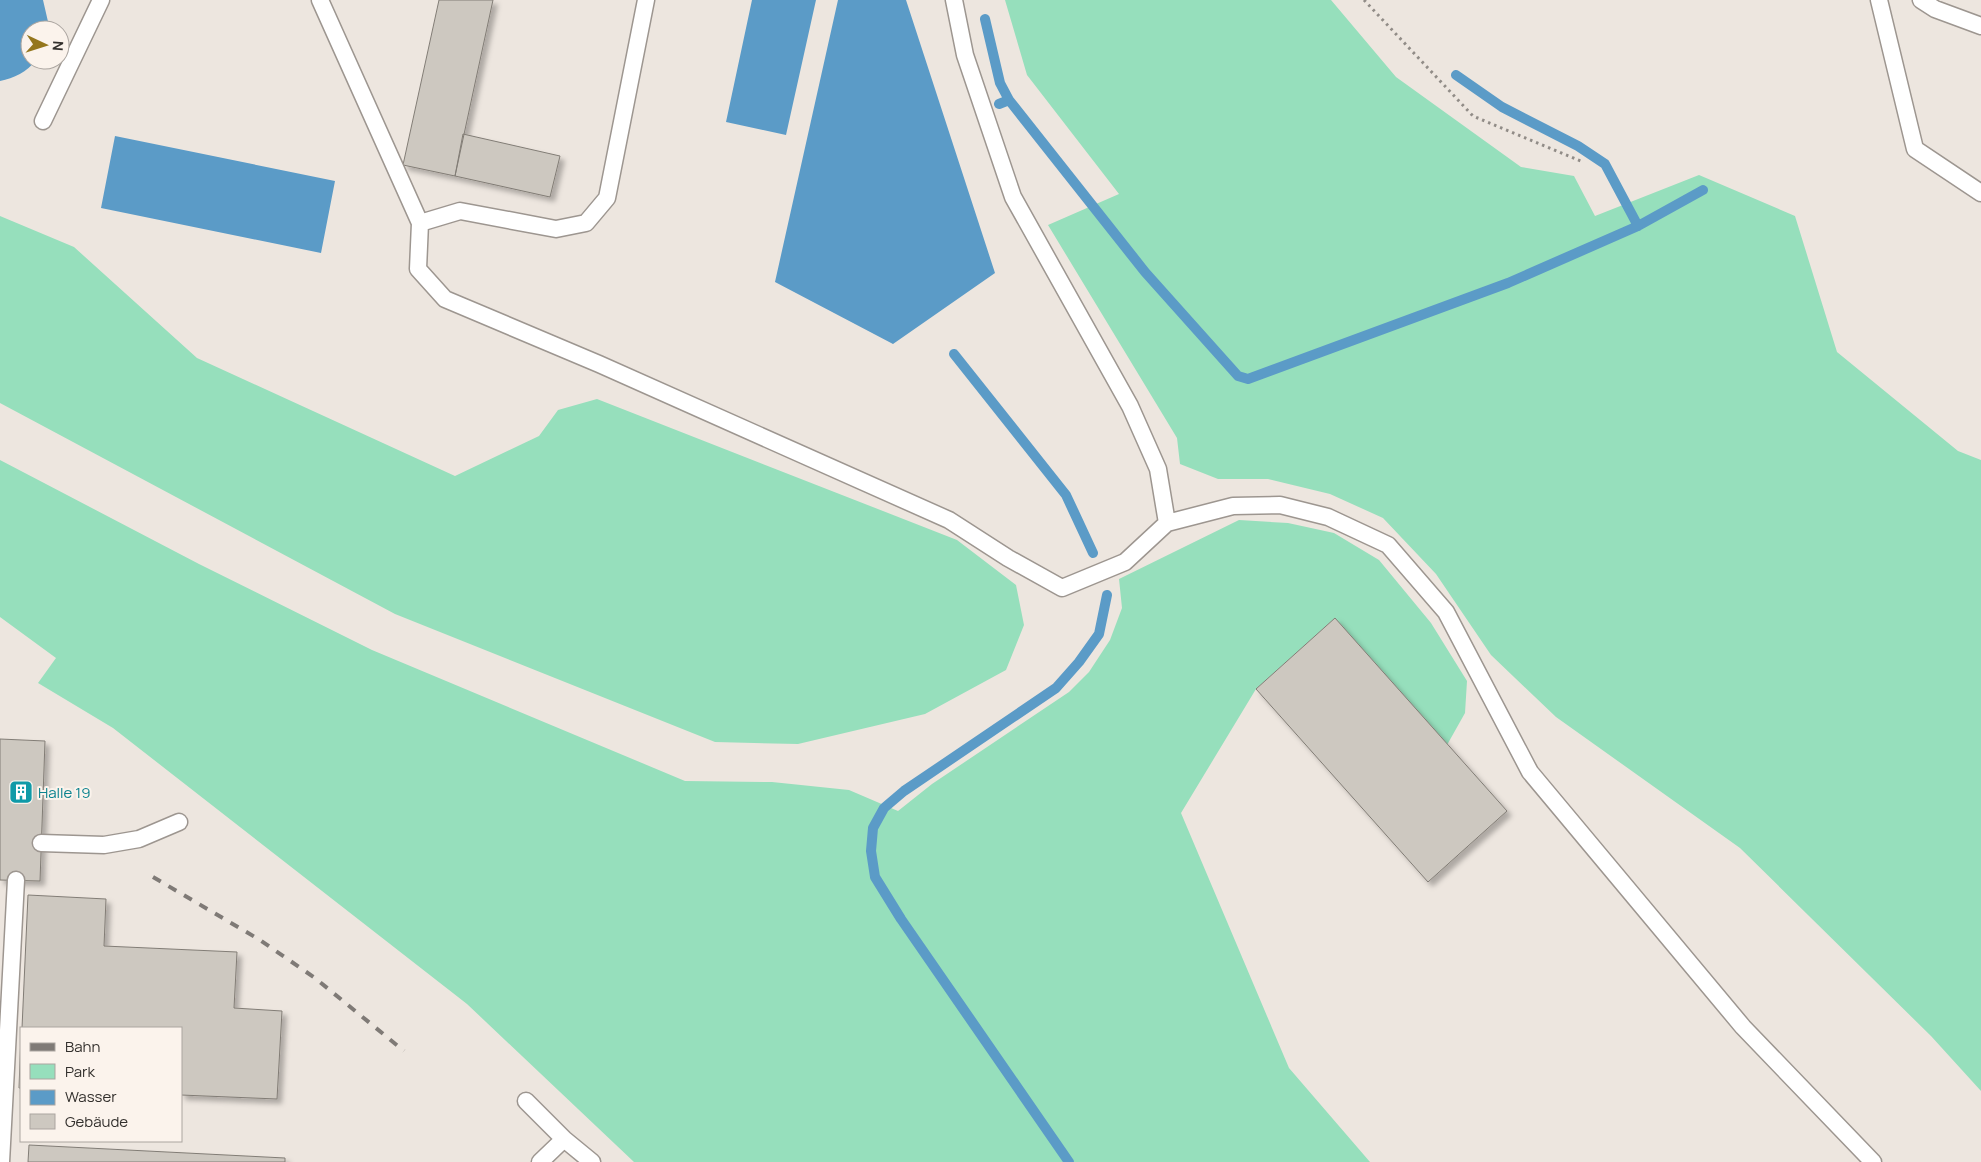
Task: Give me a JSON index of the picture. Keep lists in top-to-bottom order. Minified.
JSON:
{"places":{"building":["Halle 19"]},"legend":["Bahn","Park","Wasser","Gebäude"],"north":"right"}
